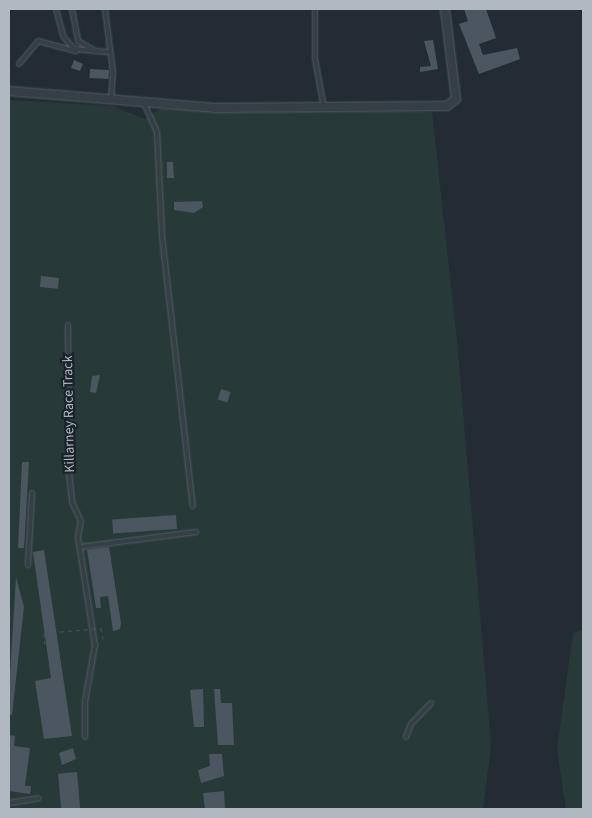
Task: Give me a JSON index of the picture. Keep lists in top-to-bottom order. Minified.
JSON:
{"streets":{"lane":["Killarney Race Track"]}}
